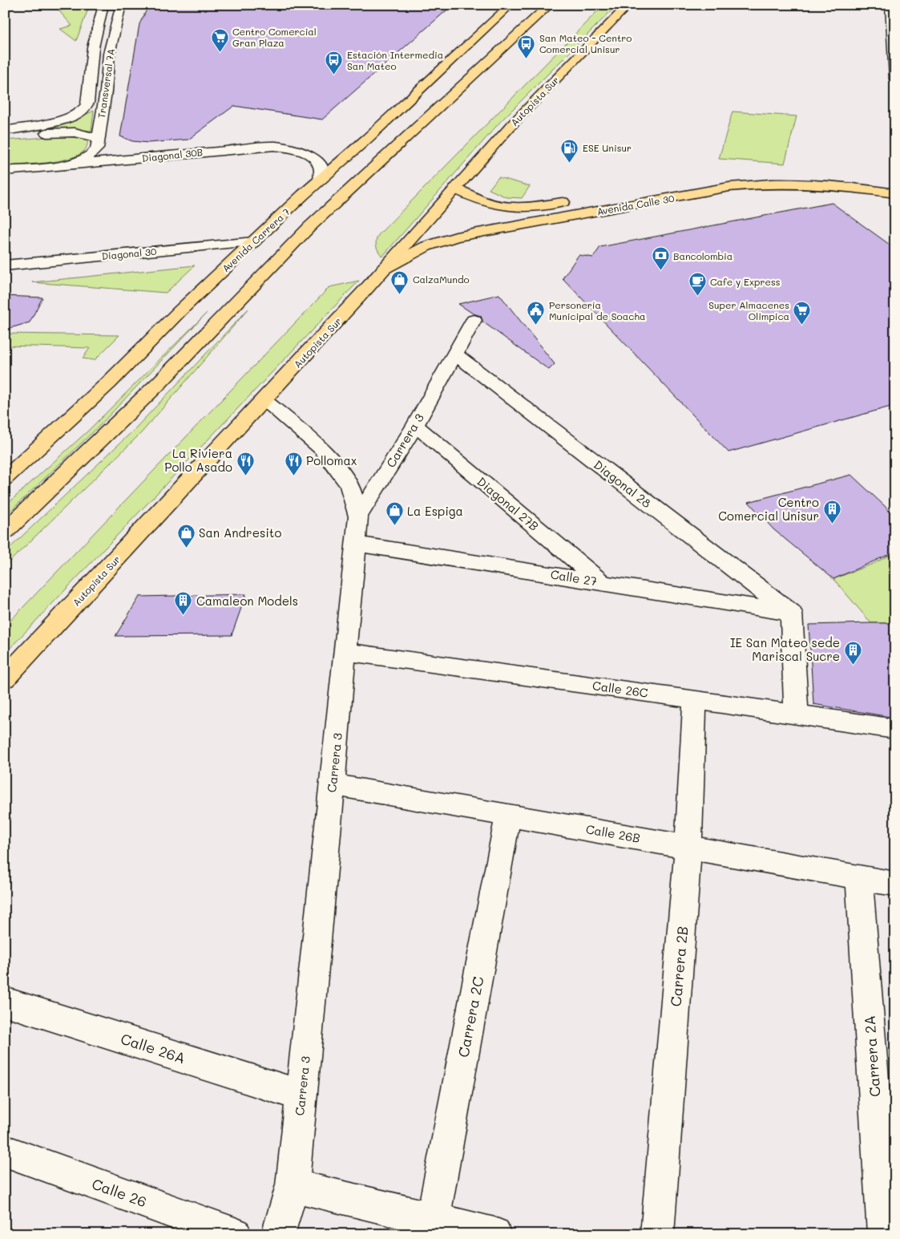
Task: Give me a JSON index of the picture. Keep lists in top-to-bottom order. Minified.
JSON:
{"streets":{"main road":["Autopista Sur","Avenida Calle 30","Avenida Carrera 7"],"street":["Transversal 7A","Diagonal 30B","Diagonal 30","Carrera 3","Diagonal 28","Diagonal 27B","Calle 27","Calle 26C","Calle 26B","Carrera 2B","Carrera 2C","Calle 26A","Carrera 2A","Calle 26"]},"crossings":[["Transversal 7A","Diagonal 30B"],["Autopista Sur","Avenida Calle 30"],["Diagonal 30B","Avenida Carrera 7"],["Avenida Carrera 7","Diagonal 30"],["Carrera 3","Diagonal 28"],["Carrera 3","Diagonal 27B"],["Carrera 3","Calle 27"],["Carrera 3","Calle 26C"],["Carrera 3","Calle 26B"],["Carrera 3","Calle 26A"],["Diagonal 28","Calle 27"],["Diagonal 27B","Calle 27"],["Calle 26C","Carrera 2B"],["Calle 26B","Carrera 2B"],["Calle 26B","Carrera 2C"],["Calle 26B","Carrera 2A"]],"places":{"supermarket":["Centro Comercial Gran Plaza","Super Almacenes Olimpica"],"bus stop":["San Mateo - Centro Comercial Unisur","Estación Intermedia San Mateo"],"fuel station":["ESE Unisur"],"bank":["Bancolombia"],"shop":["CalzaMundo","La Espiga","San Andresito"],"cafe":["Cafe y Express"],"public building":["Personería Municipal de Soacha"],"restaurant":["La Riviera Pollo Asado","Pollomax"],"building":["Centro Comercial Unisur","Camaleon Models","IE San Mateo sede Mariscal Sucre"]}}
